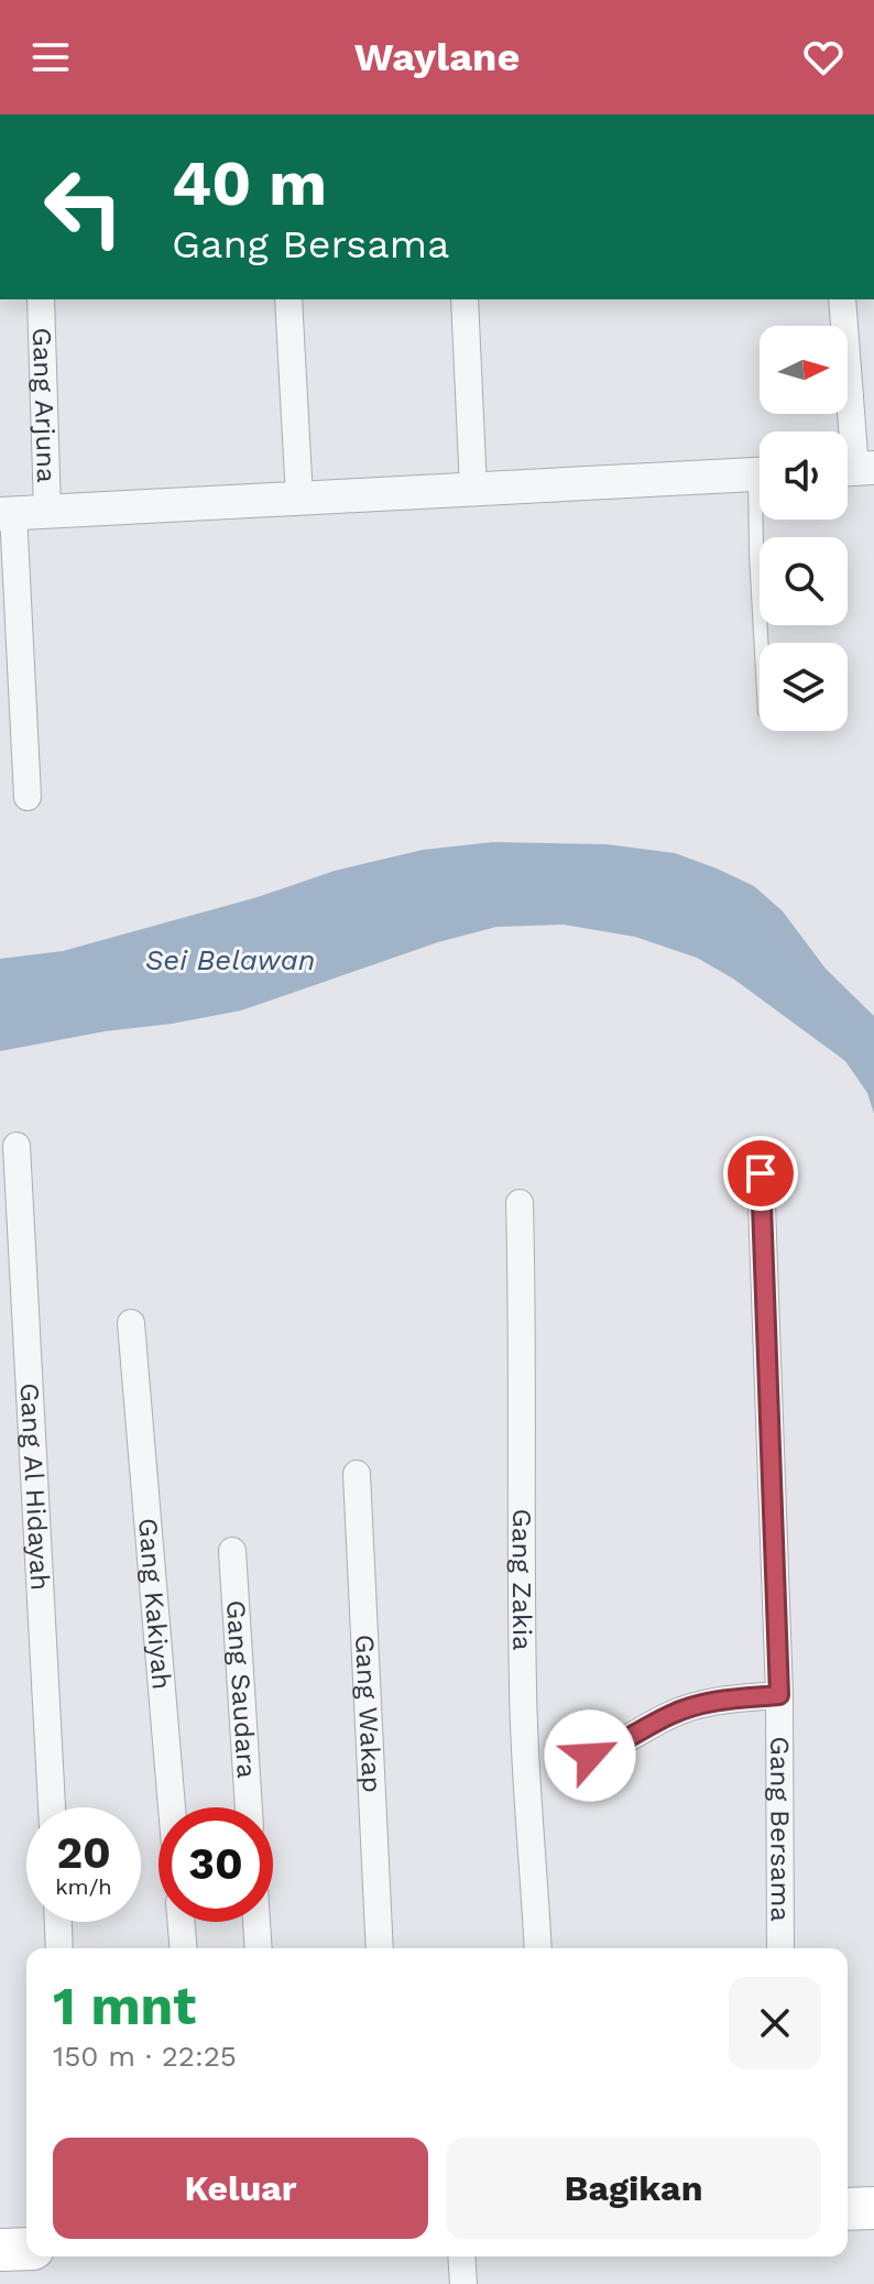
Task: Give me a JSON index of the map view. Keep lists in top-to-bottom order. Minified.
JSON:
{"streets":{"street":["Gang Arjuna","Gang Al Hidayah","Gang Zakia","Gang Kakiyah","Gang Saudara","Gang Wakap","Gang Bersama"]},"water":["Sei Belawan"],"north":"right","page":{"header":"Waylane","turn":["40 m","Gang Bersama"],"speed":"20 km/h","limit":"30","heading":["1 mnt","150 m · 22:25"],"buttons":["Keluar","Bagikan"]}}
